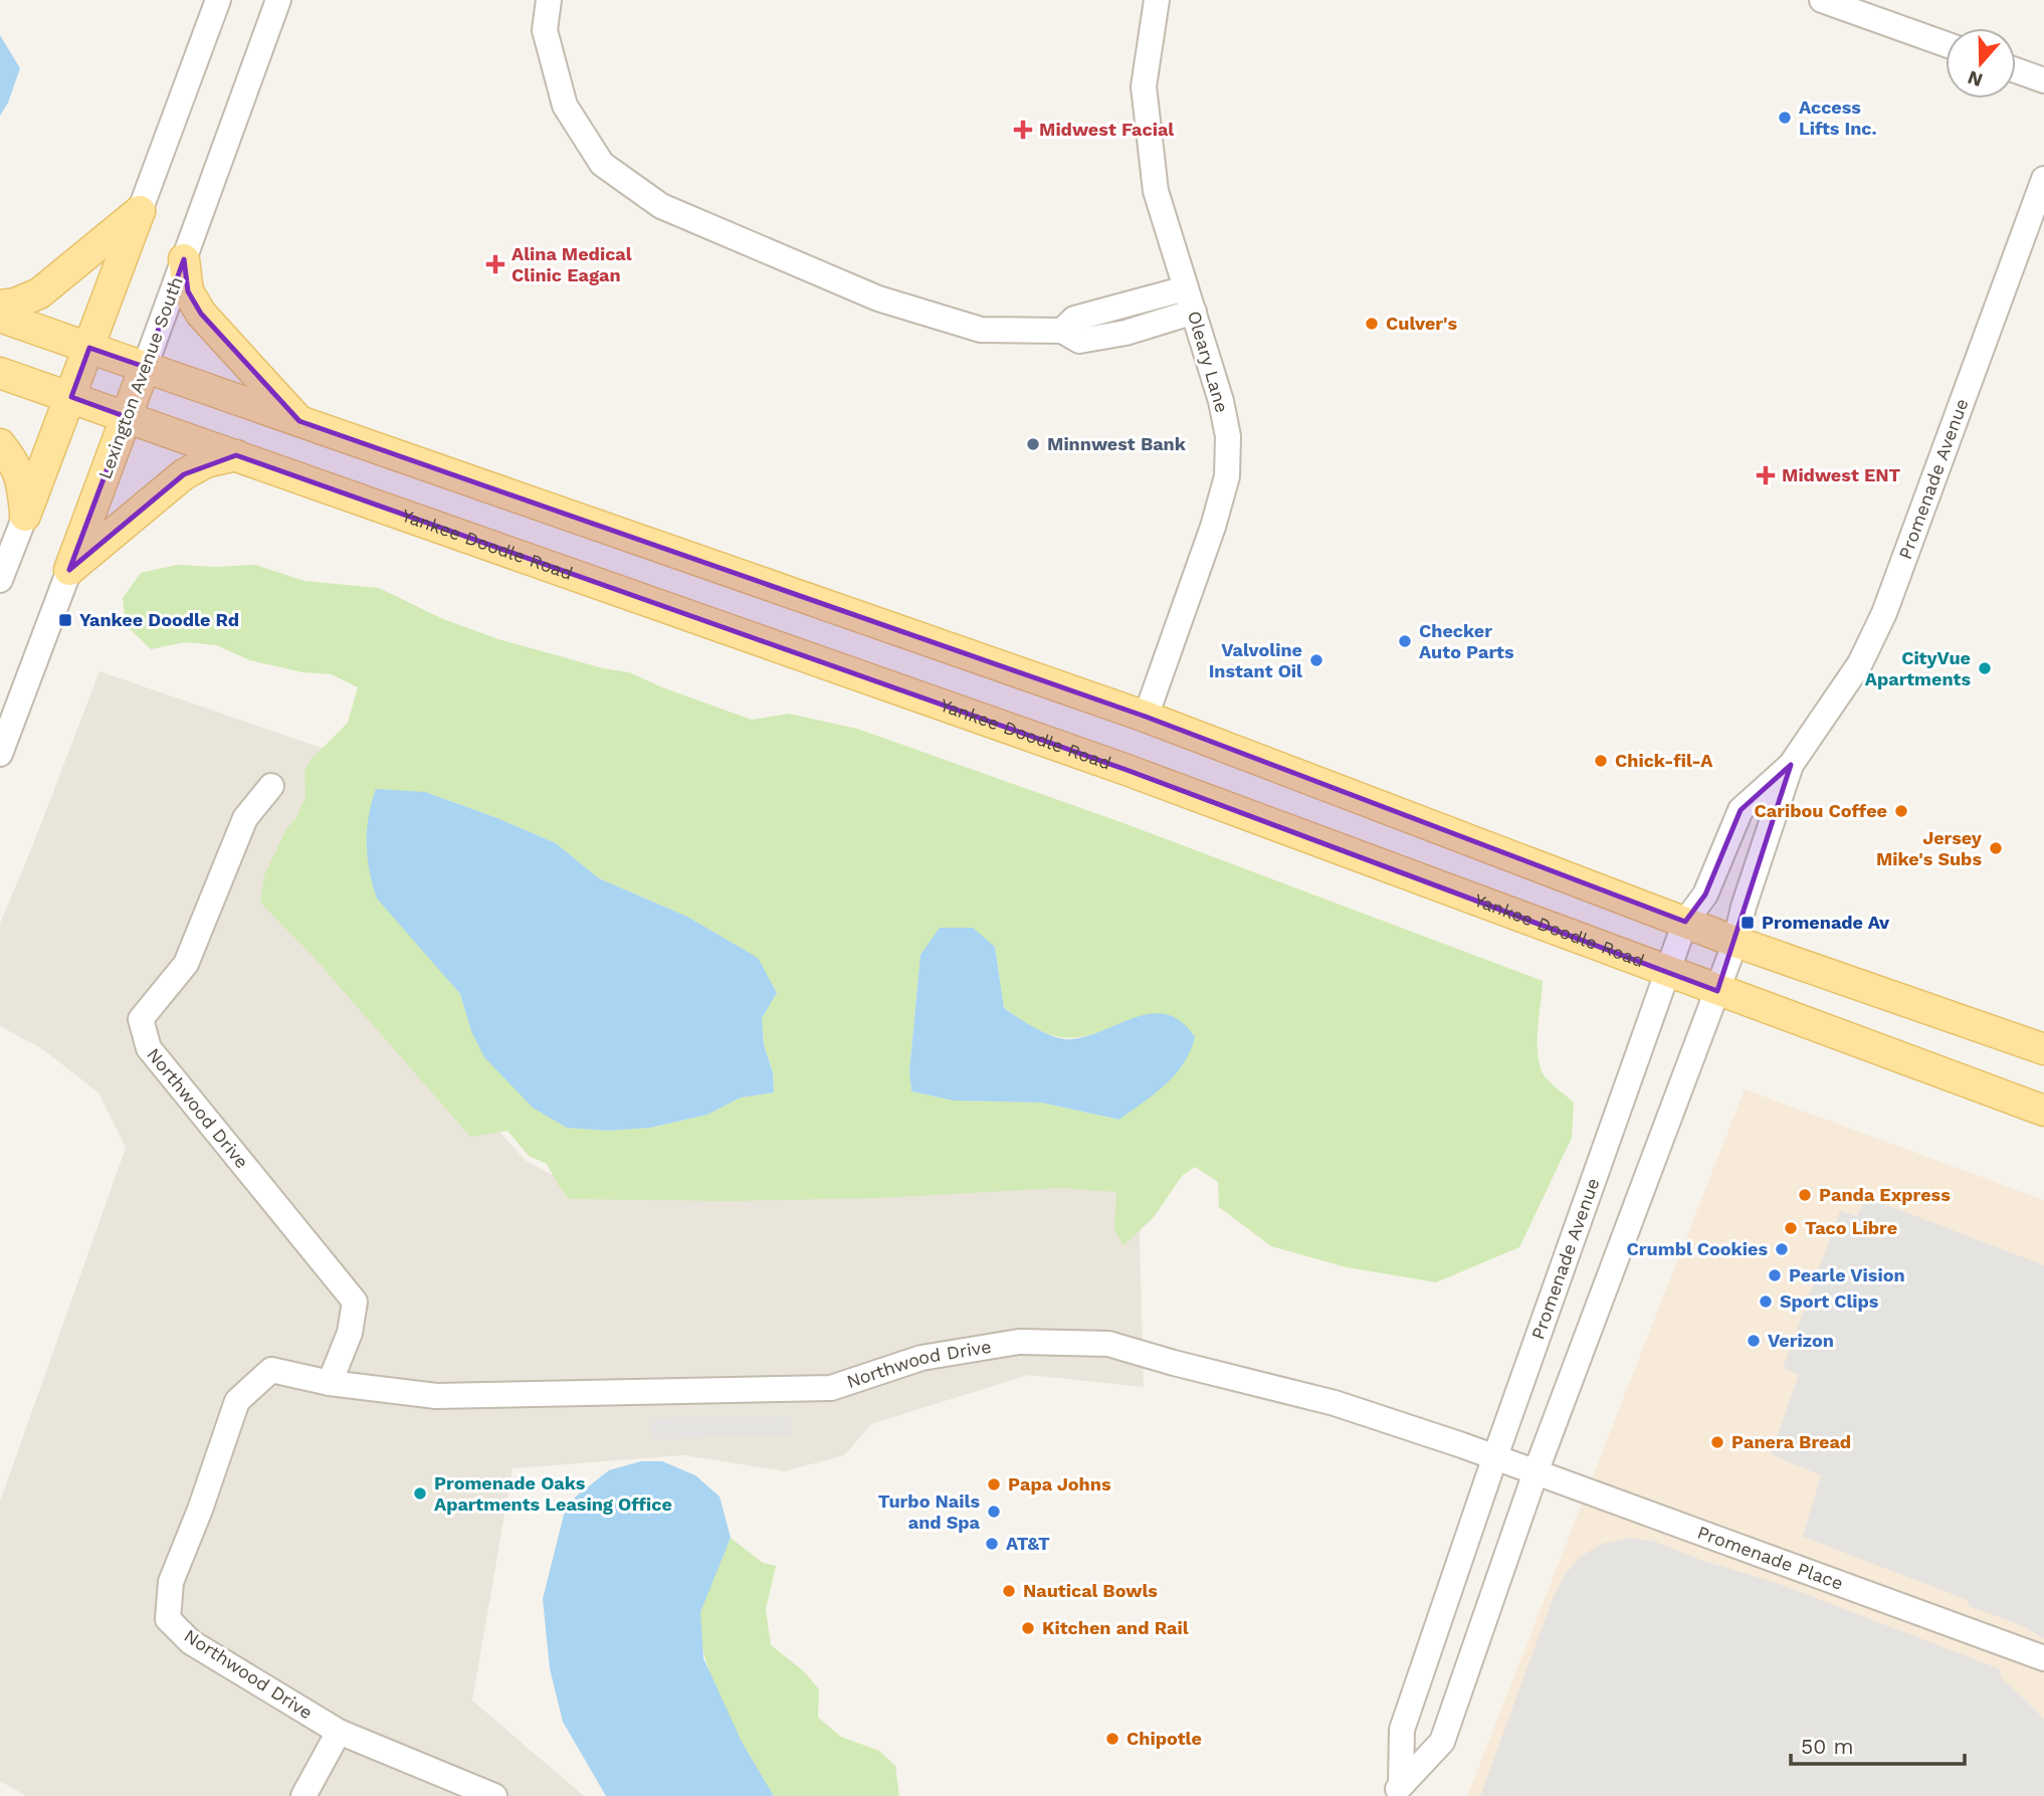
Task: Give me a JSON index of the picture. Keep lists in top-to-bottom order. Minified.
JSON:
{"streets":{"main road":["Lexington Avenue South","Yankee Doodle Road"],"street":["Oleary Lane","Promenade Avenue","Northwood Drive","Promenade Place"]},"crossings":[["Lexington Avenue South","Yankee Doodle Road"],["Promenade Avenue","Yankee Doodle Road"],["Promenade Avenue","Northwood Drive"],["Promenade Avenue","Promenade Place"],["Northwood Drive","Promenade Place"]],"places":{"other":["Access Lifts Inc.","Culver's","Minnwest Bank","Checker Auto Parts","Valvoline Instant Oil","CityVue Apartments","Chick-fil-A","Caribou Coffee","Jersey Mike's Subs","Panda Express","Taco Libre","Crumbl Cookies","Pearle Vision","Sport Clips","Verizon","Panera Bread","Papa Johns","Promenade Oaks Apartments Leasing Office","Turbo Nails and Spa","AT&T","Nautical Bowls","Kitchen and Rail","Chipotle"],"health":["Midwest Facial","Alina Medical Clinic Eagan","Midwest ENT"],"transit":["Yankee Doodle Rd","Promenade Av"]},"scale_bar":"50 m","north":"bottom"}
